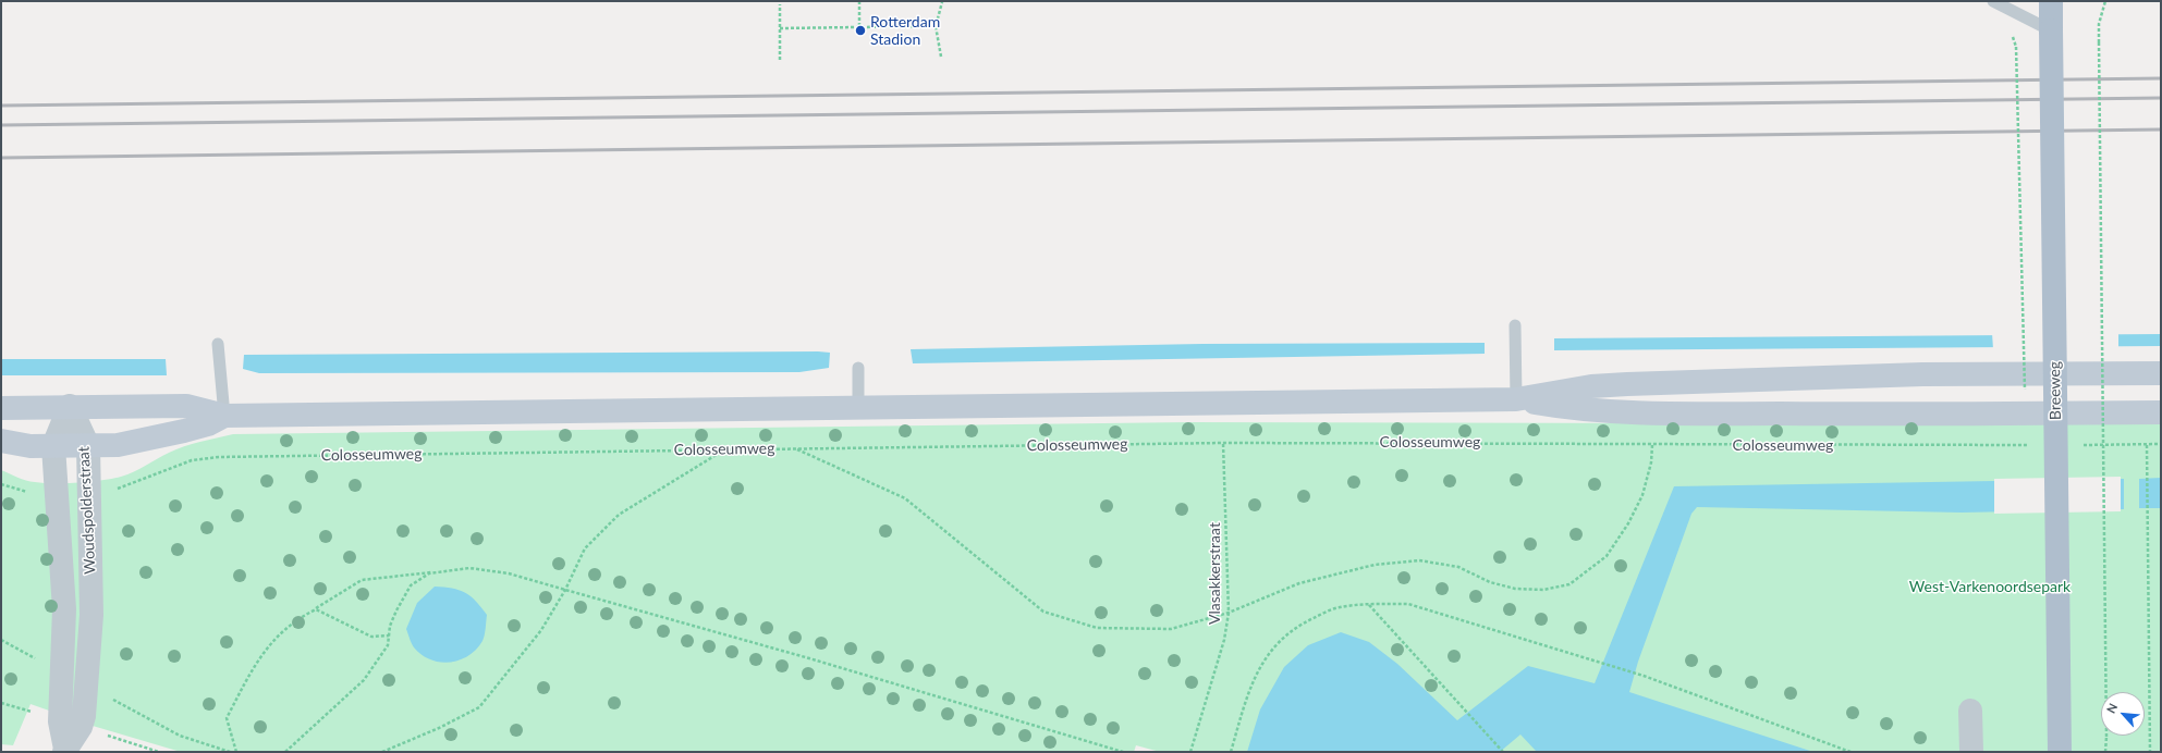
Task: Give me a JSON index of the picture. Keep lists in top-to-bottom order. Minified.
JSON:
{"streets":{"main road":["Breeweg","Colosseumweg"],"street":["Woudspolderstraat"],"path":["Vlasakkerstraat"]},"crossings":[["Colosseumweg","Woudspolderstraat"],["Colosseumweg","Vlasakkerstraat"]],"parks":["West-Varkenoordsepark"],"places":["Rotterdam Stadion"],"north":"top left"}
